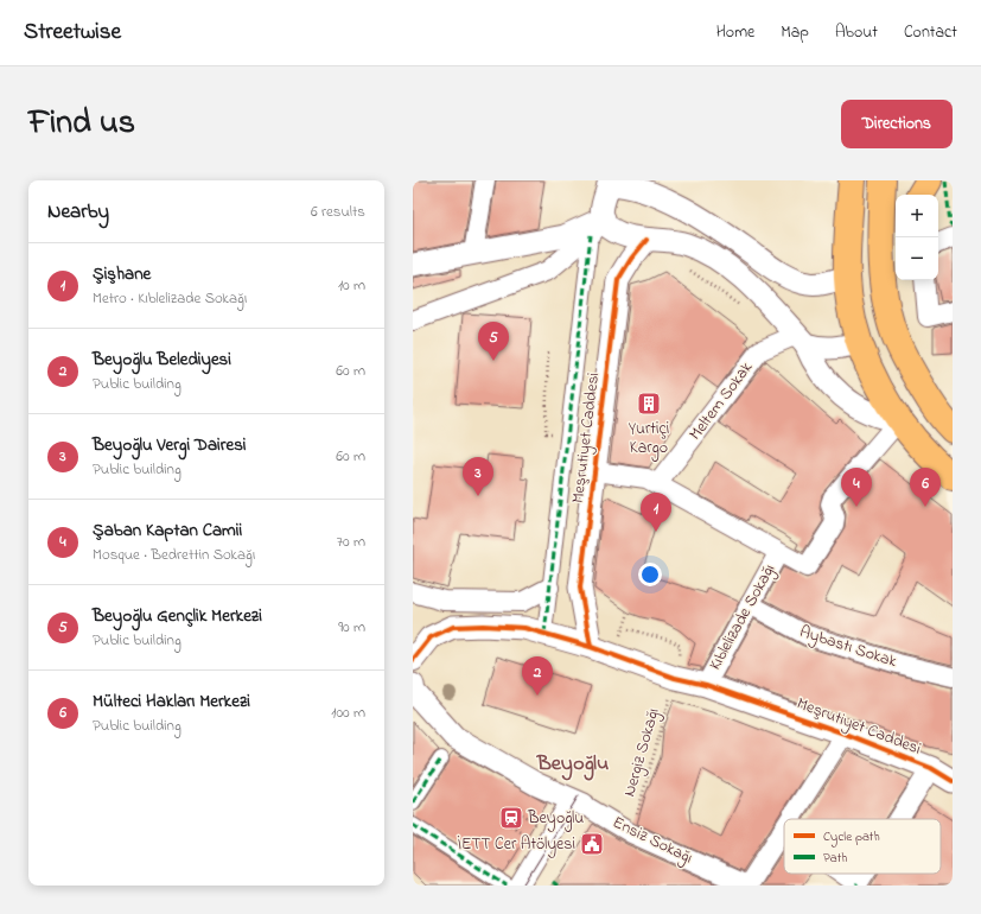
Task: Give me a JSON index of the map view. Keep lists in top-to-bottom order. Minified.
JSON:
{"streets":{"street":["Meltem Sokak","Meşrutiyet Caddesi","Kıblelizade Sokağı","Aybastı Sokak","Ensiz Sokağı"],"path":["Nergiz Sokağı"]},"crossings":[["Meltem Sokak","Kıblelizade Sokağı"],["Meşrutiyet Caddesi","Kıblelizade Sokağı"],["Meşrutiyet Caddesi","Nergiz Sokağı"],["Kıblelizade Sokağı","Aybastı Sokak"],["Nergiz Sokağı","Ensiz Sokağı"]],"districts":["Beyoğlu"],"places":{"building":["Yurtiçi Kargo"],"station":["Beyoğlu"],"public building":["İETT Cer Atölyesi"]},"legend":["Cycle path","Path"],"page":{"header":"Streetwise","nav":["Home","Map","About","Contact"],"title":"Find us","buttons":"Directions","heading":["Nearby","6 results"],"map_buttons":["+","−"],"list":[{"mark":"1","name":"Şişhane","note":"Metro · Kıblelizade Sokağı","value":"10 m"},{"mark":"2","name":"Beyoğlu Belediyesi","note":"Public building","value":"60 m"},{"mark":"3","name":"Beyoğlu Vergi Dairesi","note":"Public building","value":"60 m"},{"mark":"4","name":"Şaban Kaptan Camii","note":"Mosque · Bedrettin Sokağı","value":"70 m"},{"mark":"5","name":"Beyoğlu Gençlik Merkezi","note":"Public building","value":"90 m"},{"mark":"6","name":"Mülteci Hakları Merkezi","note":"Public building","value":"100 m"}],"pins":["5","3","4","6","1","2"]}}
